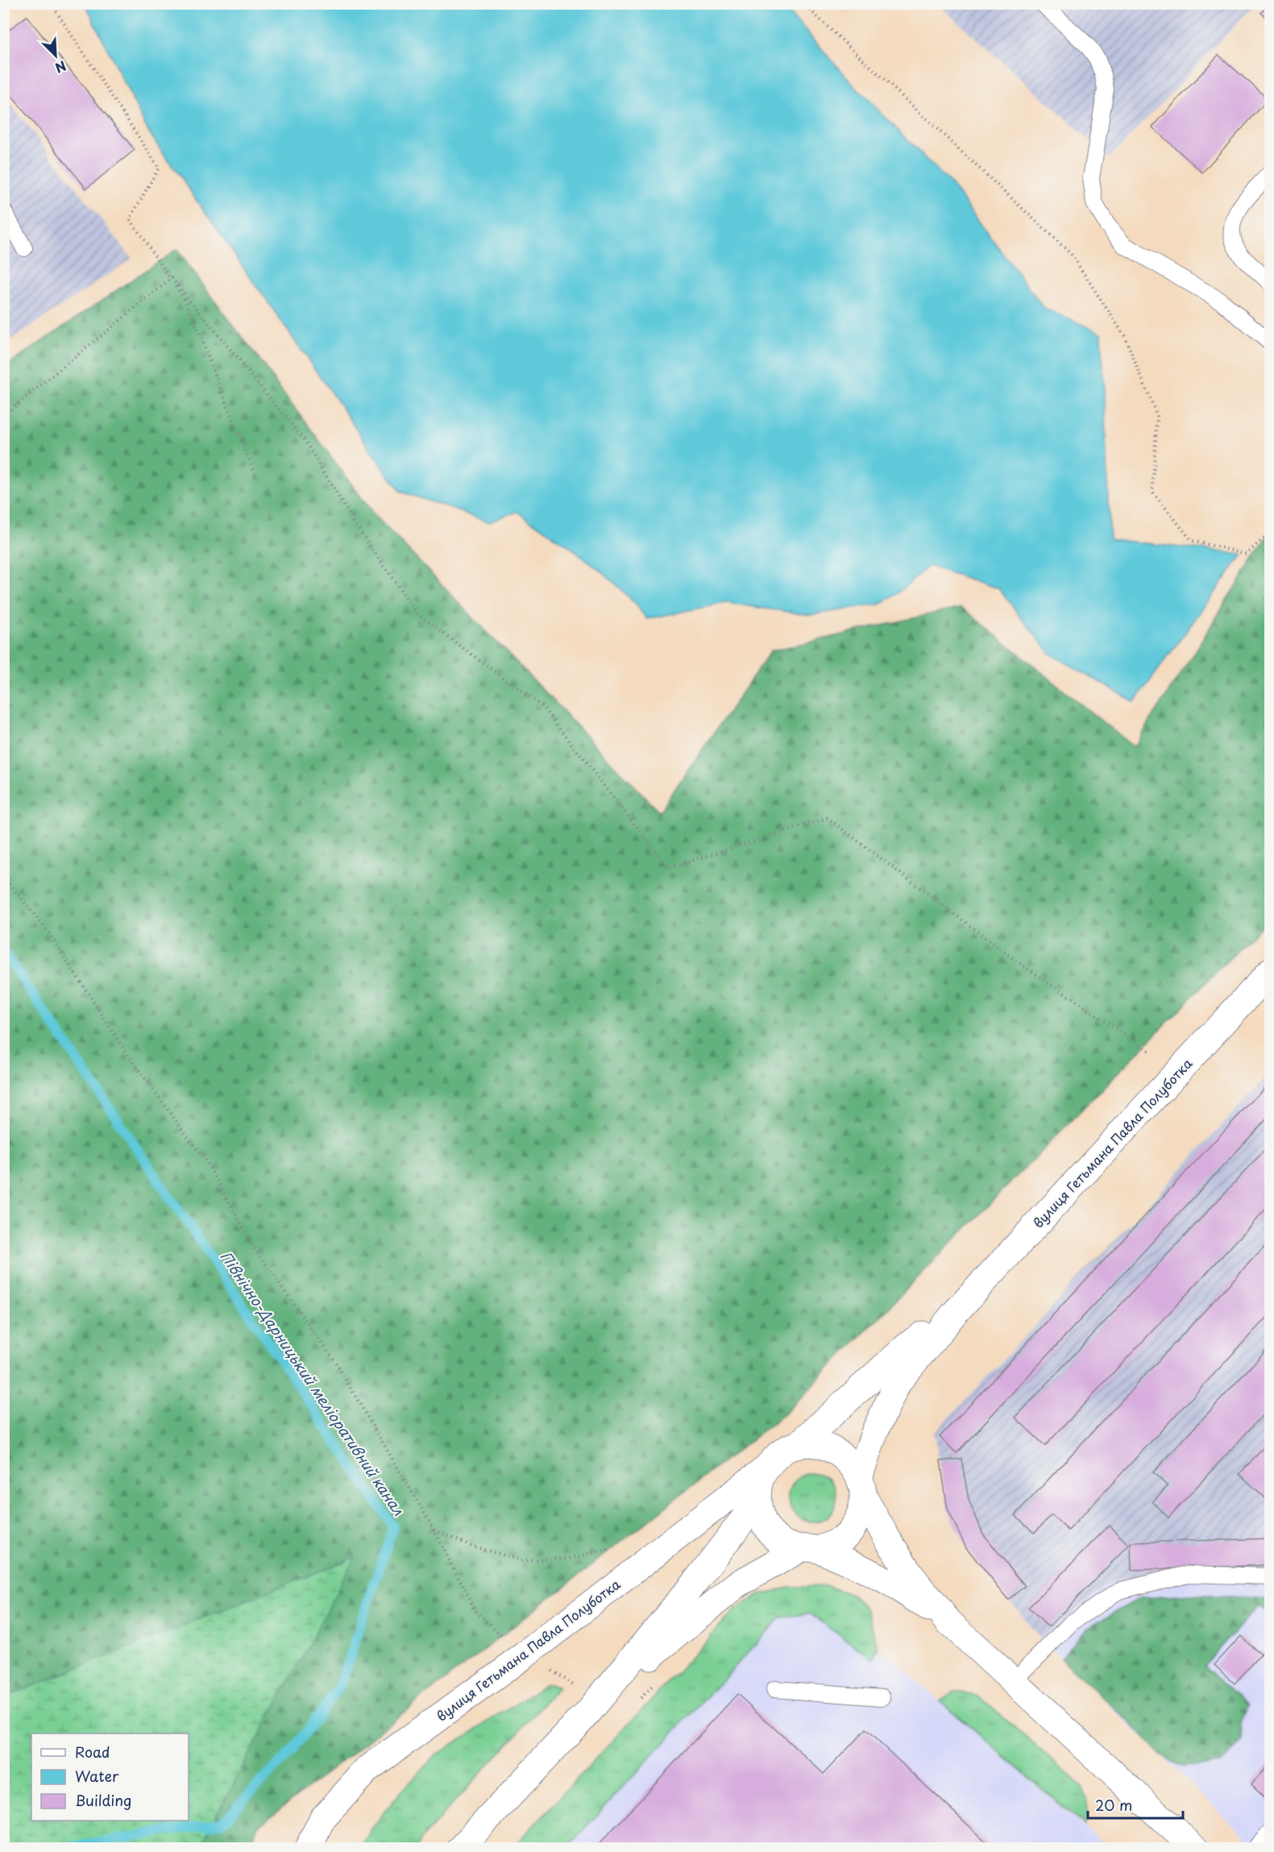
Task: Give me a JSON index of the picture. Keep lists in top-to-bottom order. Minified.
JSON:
{"streets":{"street":["вулиця Гетьмана Павла Полуботка"]},"water":["Північно-Дарницький меліоративний канал"],"legend":["Road","Water","Building"],"scale_bar":"20 m","north":"bottom right"}
